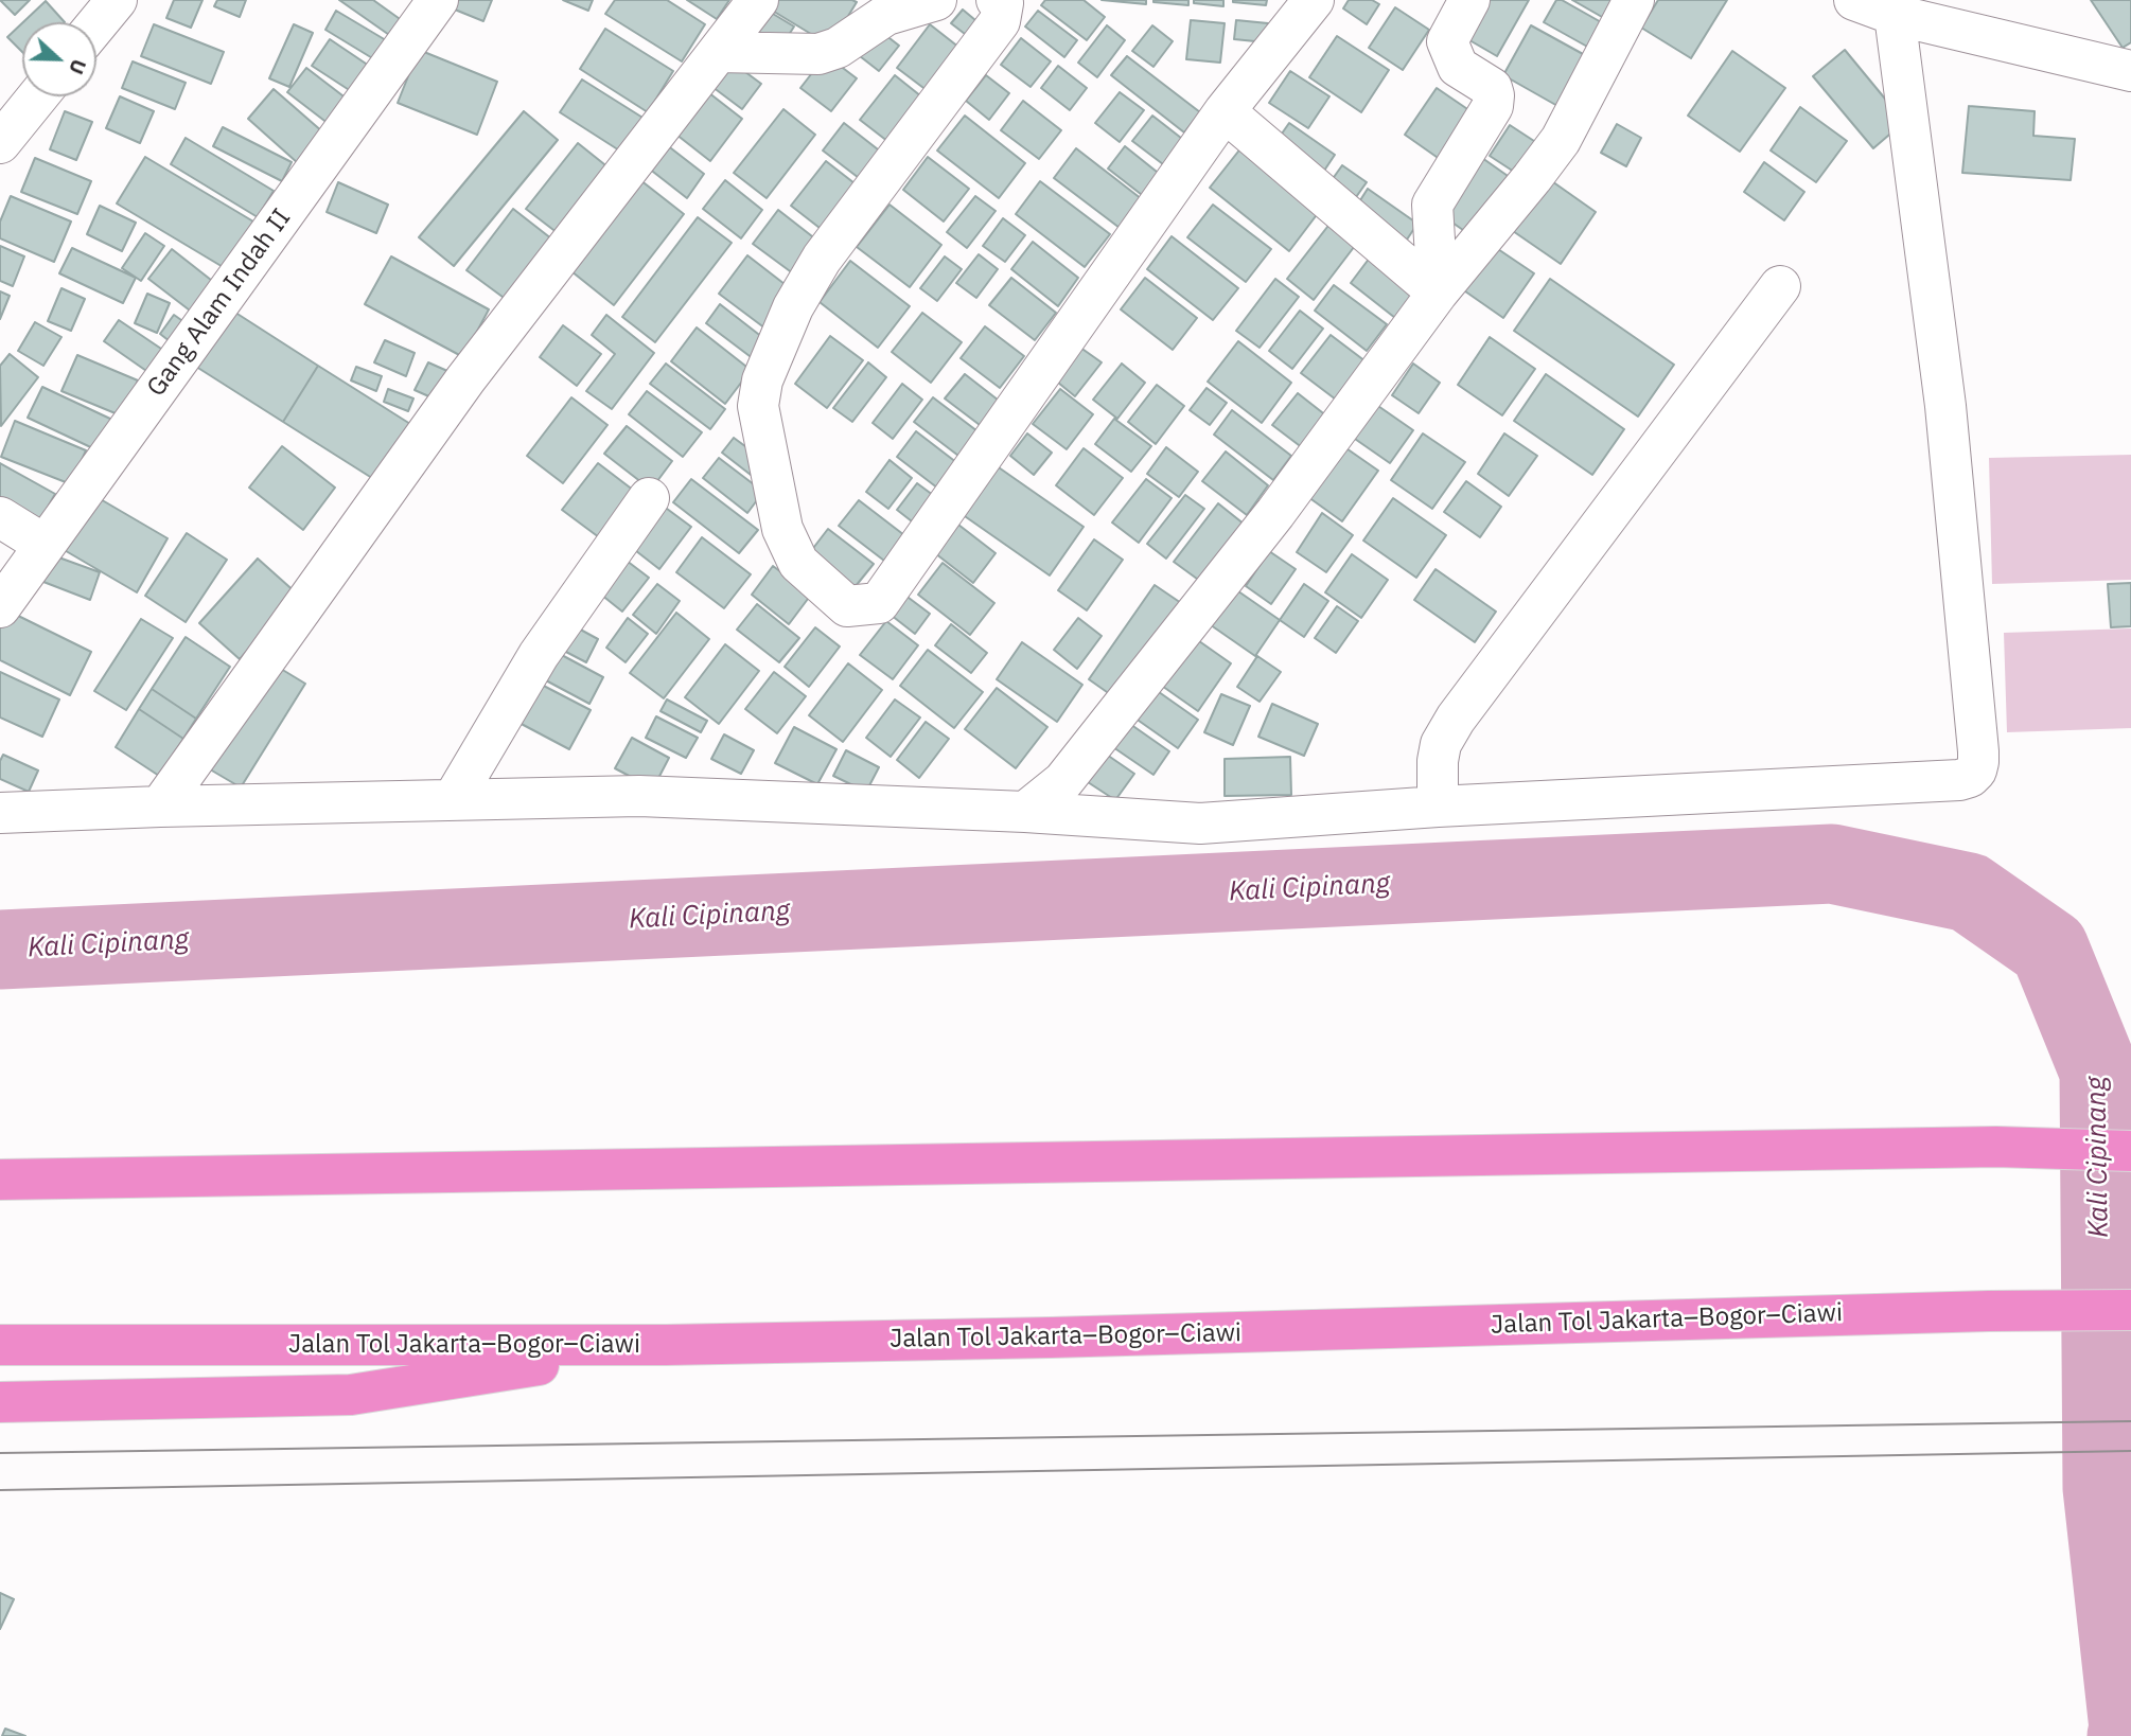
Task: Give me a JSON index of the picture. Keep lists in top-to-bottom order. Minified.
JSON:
{"streets":{"highway":["Jalan Tol Jakarta–Bogor–Ciawi"],"street":["Gang Alam Indah II"]},"water":["Kali Cipinang"],"north":"right"}
